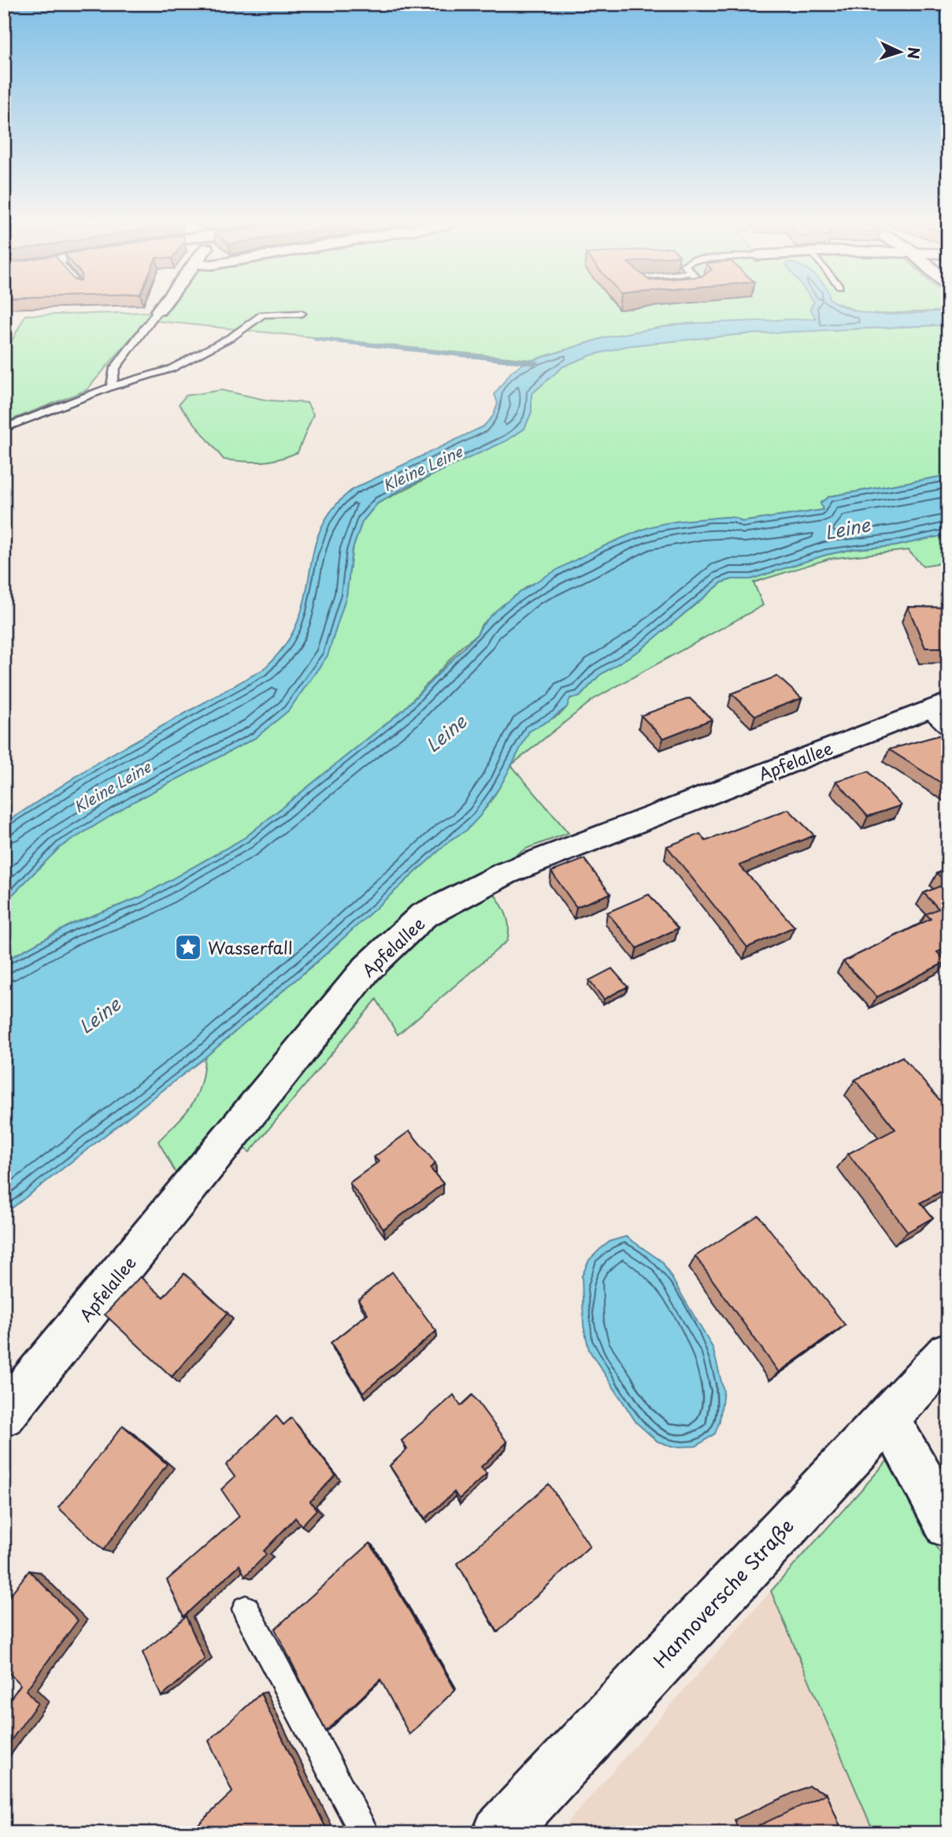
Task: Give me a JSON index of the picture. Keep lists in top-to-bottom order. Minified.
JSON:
{"streets":{"street":["Apfelallee","Hannoversche Straße"]},"water":["Kleine Leine","Leine"],"places":{"place":["Wasserfall"]},"north":"right"}
